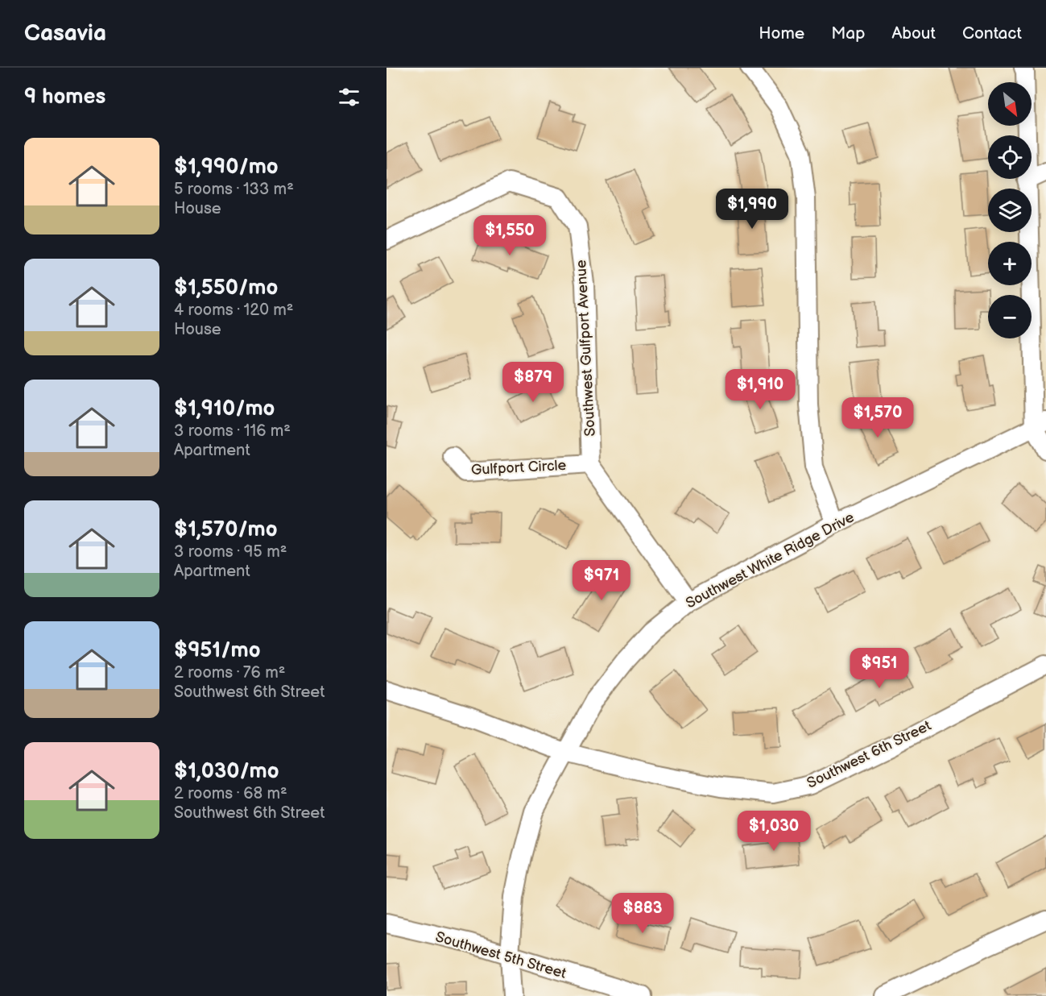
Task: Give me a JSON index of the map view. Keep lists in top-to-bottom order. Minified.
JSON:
{"streets":{"street":["Southwest Gulfport Avenue","Gulfport Circle","Southwest White Ridge Drive","Southwest 6th Street","Southwest 5th Street"]},"crossings":[["Southwest Gulfport Avenue","Gulfport Circle"],["Southwest White Ridge Drive","Southwest 6th Street"],["Southwest White Ridge Drive","Southwest 5th Street"]],"north":"bottom right","page":{"header":"Casavia","nav":["Home","Map","About","Contact"],"heading":"9 homes","map_buttons":["+","−"],"list":[{"name":"$1,990/mo","note":"5 rooms · 133 m² · House"},{"name":"$1,550/mo","note":"4 rooms · 120 m² · House"},{"name":"$1,910/mo","note":"3 rooms · 116 m² · Apartment"},{"name":"$1,570/mo","note":"3 rooms · 95 m² · Apartment"},{"name":"$951/mo","note":"2 rooms · 76 m² · Southwest 6th Street"},{"name":"$1,030/mo","note":"2 rooms · 68 m² · Southwest 6th Street"}],"price":["$1,990","$1,550","$879","$1,910","$1,570","$971","$951","$1,030","$883"]}}
